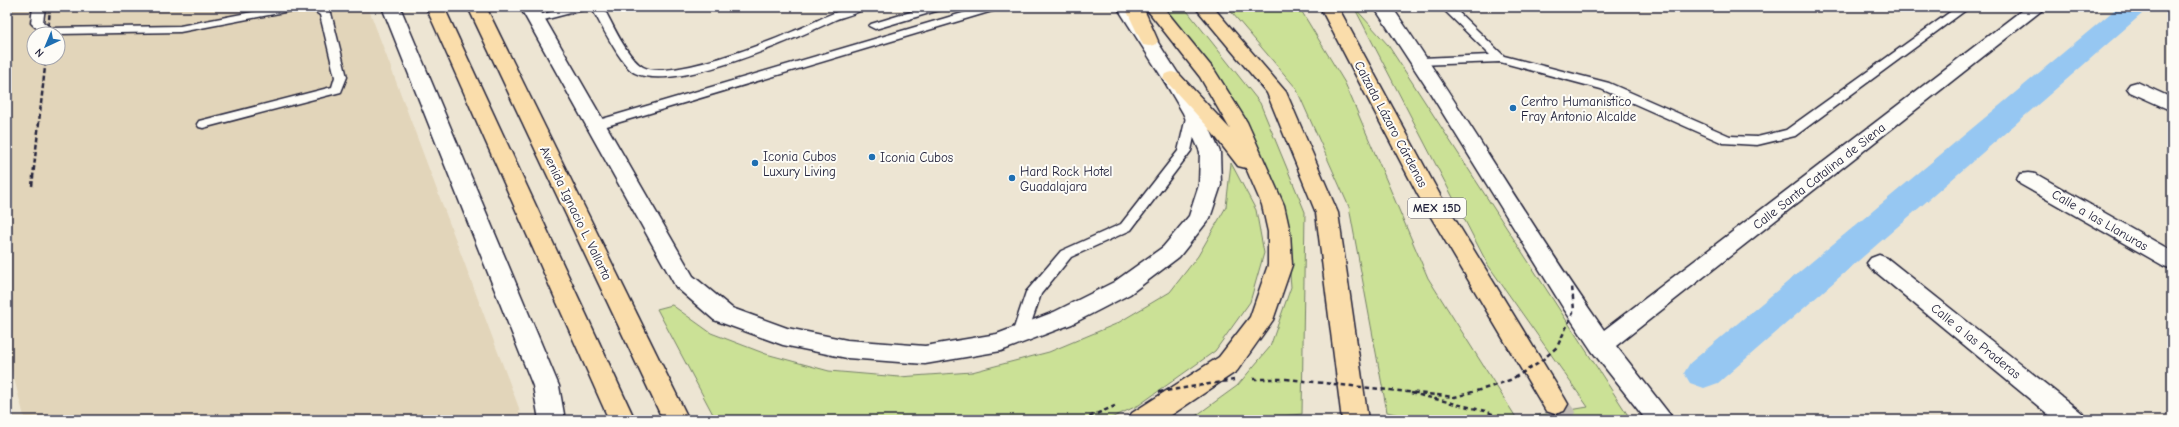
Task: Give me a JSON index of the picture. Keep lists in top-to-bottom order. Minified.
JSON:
{"streets":{"main road":["Calzada Lázaro Cárdenas","Calle Santa Catalina de Siena","MEX 15D","Avenida Ignacio L. Vallarta","Calle a las Llanuras","Calle a las Praderas"]},"places":["Centro Humanistico Fray Antonio Alcalde","Iconia Cubos","Iconia Cubos Luxury Living","Hard Rock Hotel Guadalajara"],"north":"bottom left"}
